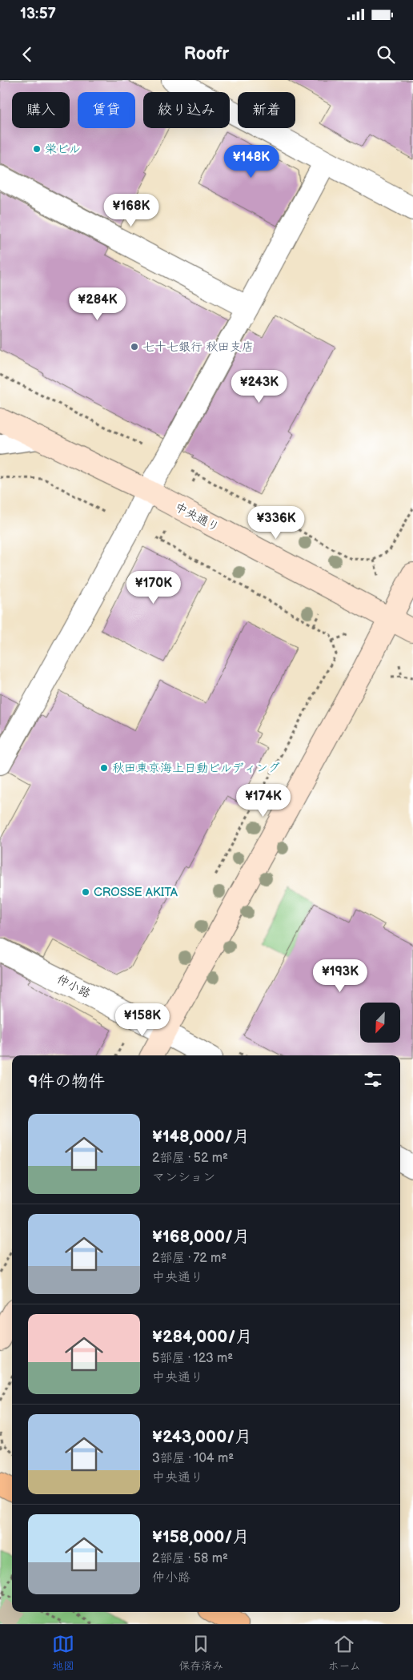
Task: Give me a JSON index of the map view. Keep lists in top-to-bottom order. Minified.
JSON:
{"streets":{"street":["中央通り","仲小路"]},"places":["栄ビル","七十七銀行 秋田支店","秋田東京海上日動ビルディング","CROSSE AKITA"],"north":"bottom left","page":{"status":"13:57","header":"Roofr","chip":["購入","賃貸","絞り込み","新着"],"price":["¥148K","¥168K","¥284K","¥243K","¥336K","¥170K","¥174K","¥193K","¥158K"],"heading":"9件の物件","list":[{"name":"¥148,000/月","note":"2部屋 · 52 m² · マンション"},{"name":"¥168,000/月","note":"2部屋 · 72 m² · 中央通り"},{"name":"¥284,000/月","note":"5部屋 · 123 m² · 中央通り"},{"name":"¥243,000/月","note":"3部屋 · 104 m² · 中央通り"},{"name":"¥158,000/月","note":"2部屋 · 58 m² · 仲小路"}],"tabs":["地図","保存済み","ホーム"]}}
